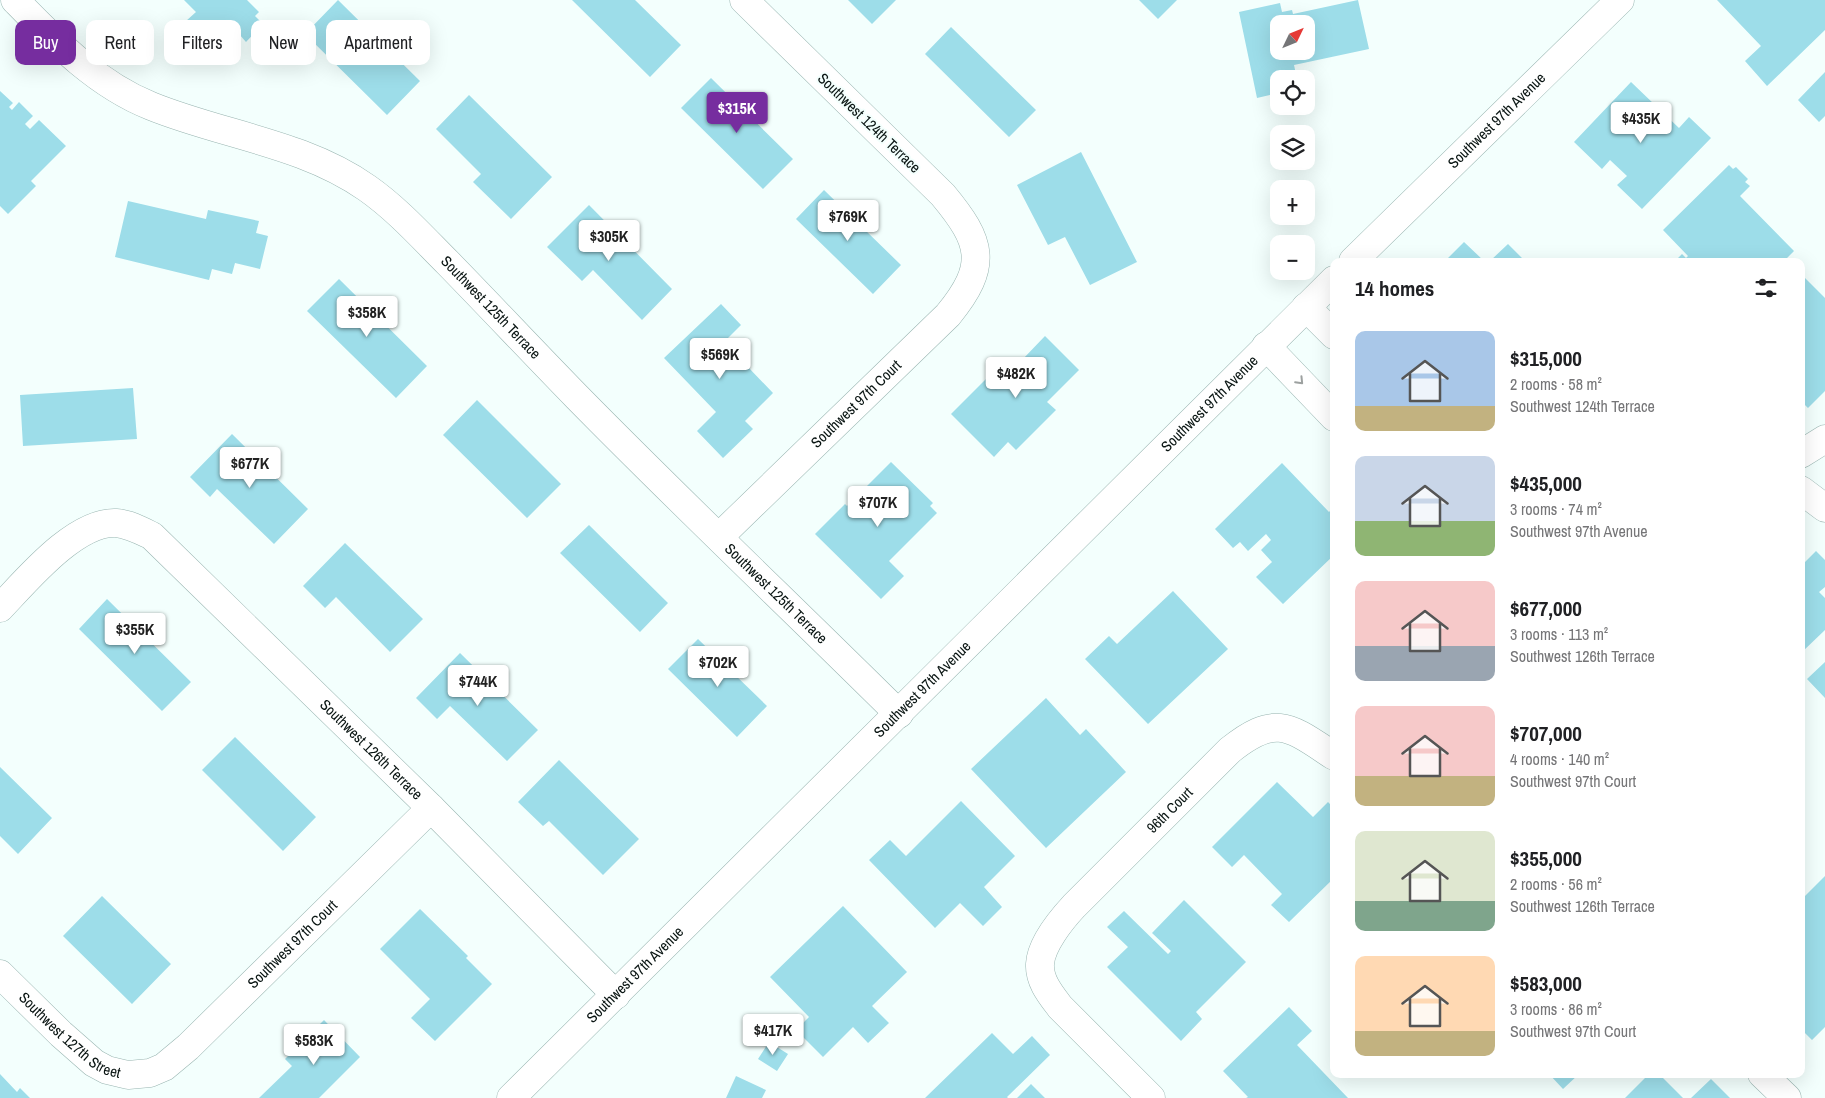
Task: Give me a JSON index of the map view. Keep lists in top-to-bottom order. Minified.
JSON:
{"streets":{"street":["Southwest 97th Avenue","Southwest 124th Terrace","Southwest 125th Terrace","Southwest 97th Court","Southwest 126th Terrace","96th Court","Southwest 127th Street"]},"crossings":[["Southwest 97th Avenue","Southwest 125th Terrace"],["Southwest 97th Avenue","Southwest 126th Terrace"],["Southwest 124th Terrace","Southwest 97th Court"],["Southwest 125th Terrace","Southwest 97th Court"],["Southwest 97th Court","Southwest 126th Terrace"],["Southwest 97th Court","Southwest 127th Street"]],"north":"top right","page":{"map_buttons":["+","−"],"chip":["Buy","Rent","Filters","New","Apartment"],"price":["$315K","$435K","$769K","$305K","$358K","$569K","$482K","$677K","$707K","$355K","$702K","$744K","$417K","$583K"],"heading":"14 homes","list":[{"name":"$315,000","note":"2 rooms · 58 m² · Southwest 124th Terrace"},{"name":"$435,000","note":"3 rooms · 74 m² · Southwest 97th Avenue"},{"name":"$677,000","note":"3 rooms · 113 m² · Southwest 126th Terrace"},{"name":"$707,000","note":"4 rooms · 140 m² · Southwest 97th Court"},{"name":"$355,000","note":"2 rooms · 56 m² · Southwest 126th Terrace"},{"name":"$583,000","note":"3 rooms · 86 m² · Southwest 97th Court"}]}}
